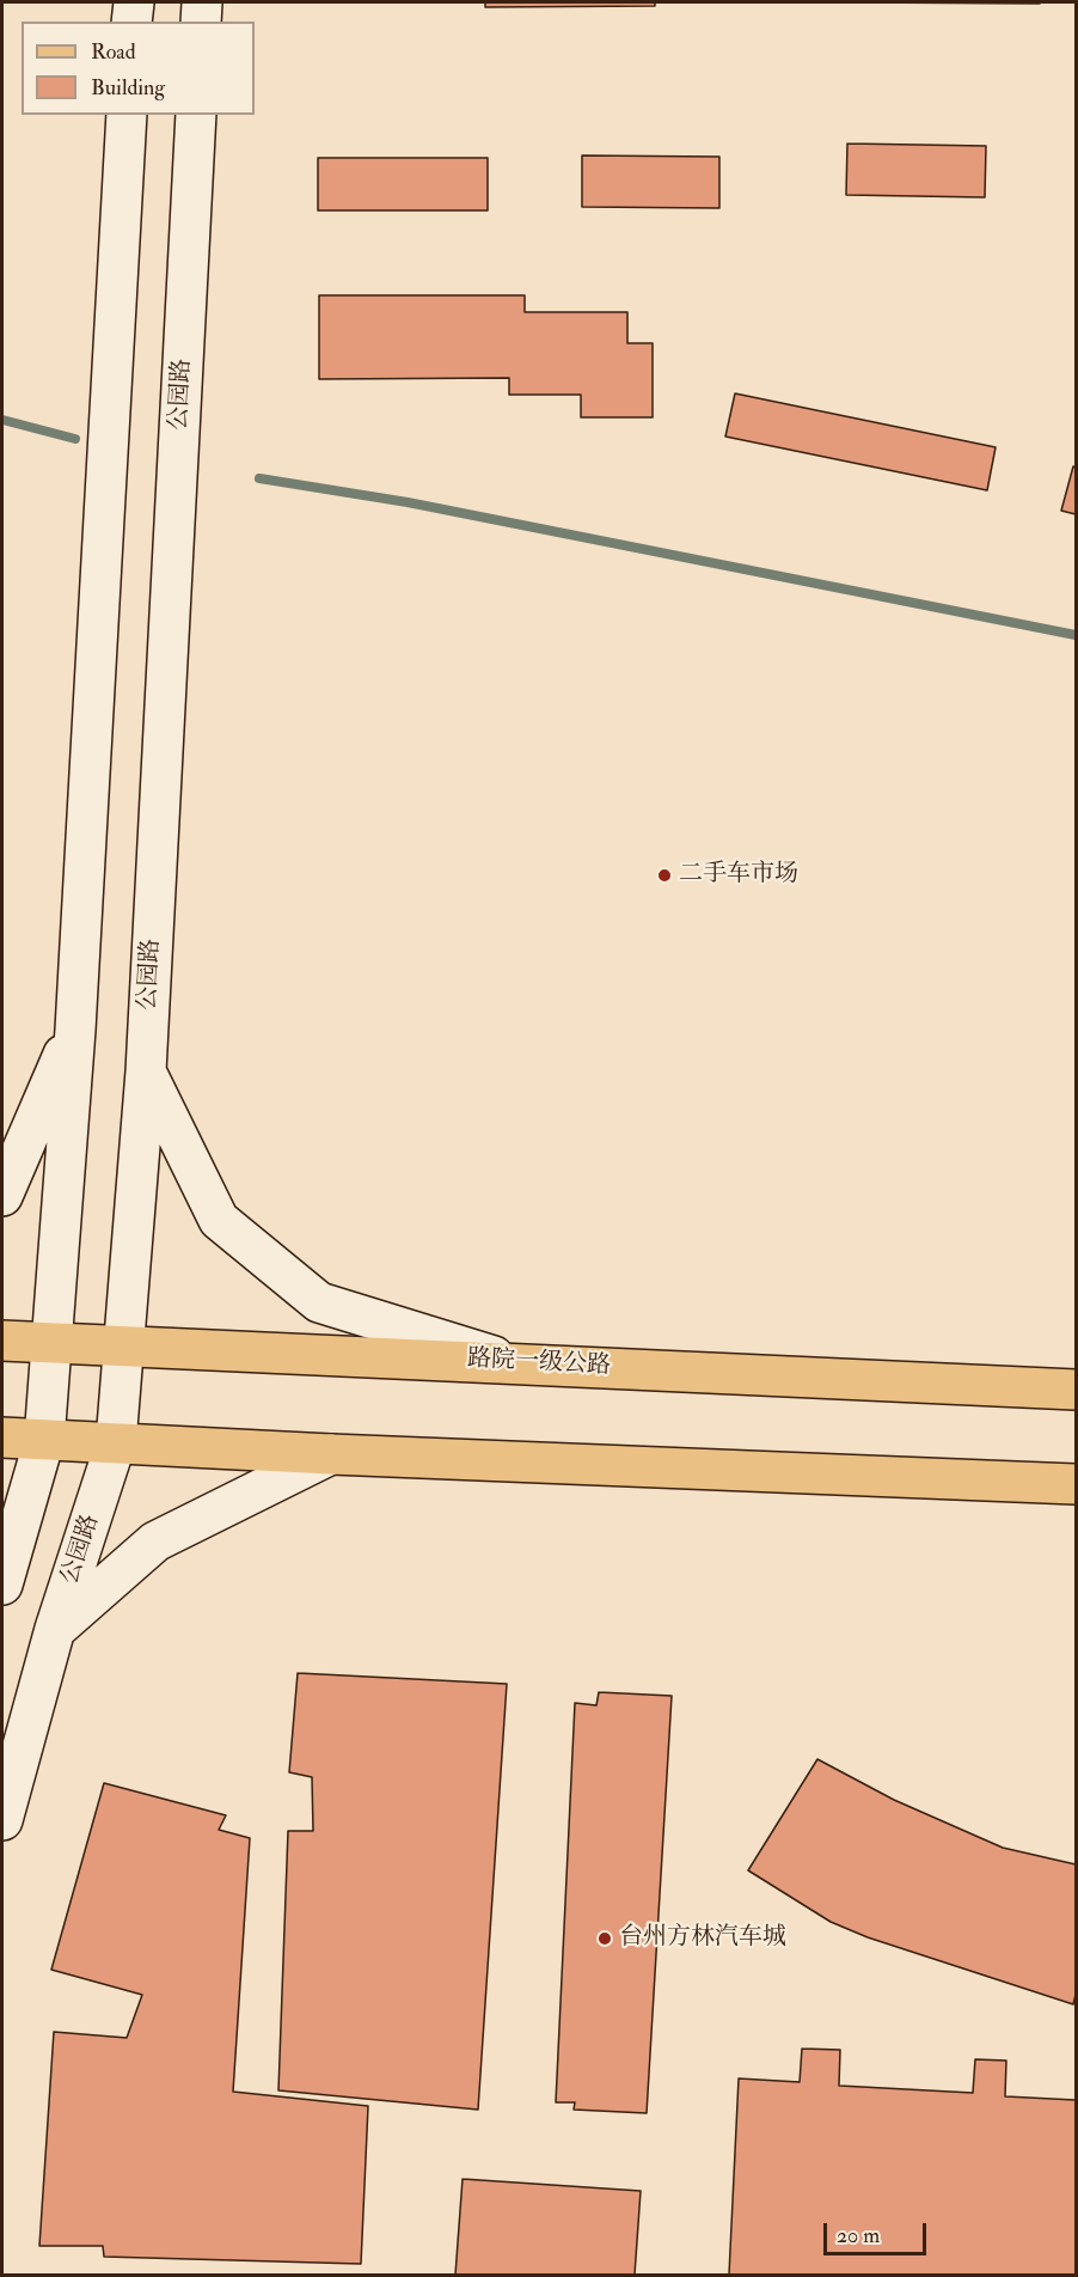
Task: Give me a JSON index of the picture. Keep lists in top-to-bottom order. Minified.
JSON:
{"streets":{"main road":["公园路","路院一级公路"]},"crossings":[["公园路","路院一级公路"]],"places":["二手车市场","台州方林汽车城"],"legend":["Road","Building"],"scale_bar":"20 m"}
